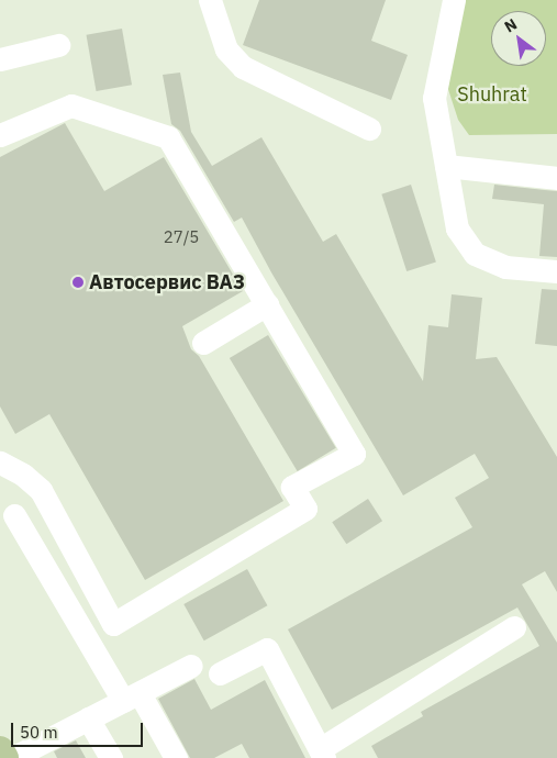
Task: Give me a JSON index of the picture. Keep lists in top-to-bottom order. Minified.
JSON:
{"parks":["Shuhrat"],"places":["Автосервис ВАЗ"],"house_numbers":["27/5"],"scale_bar":"50 m","north":"top left"}
